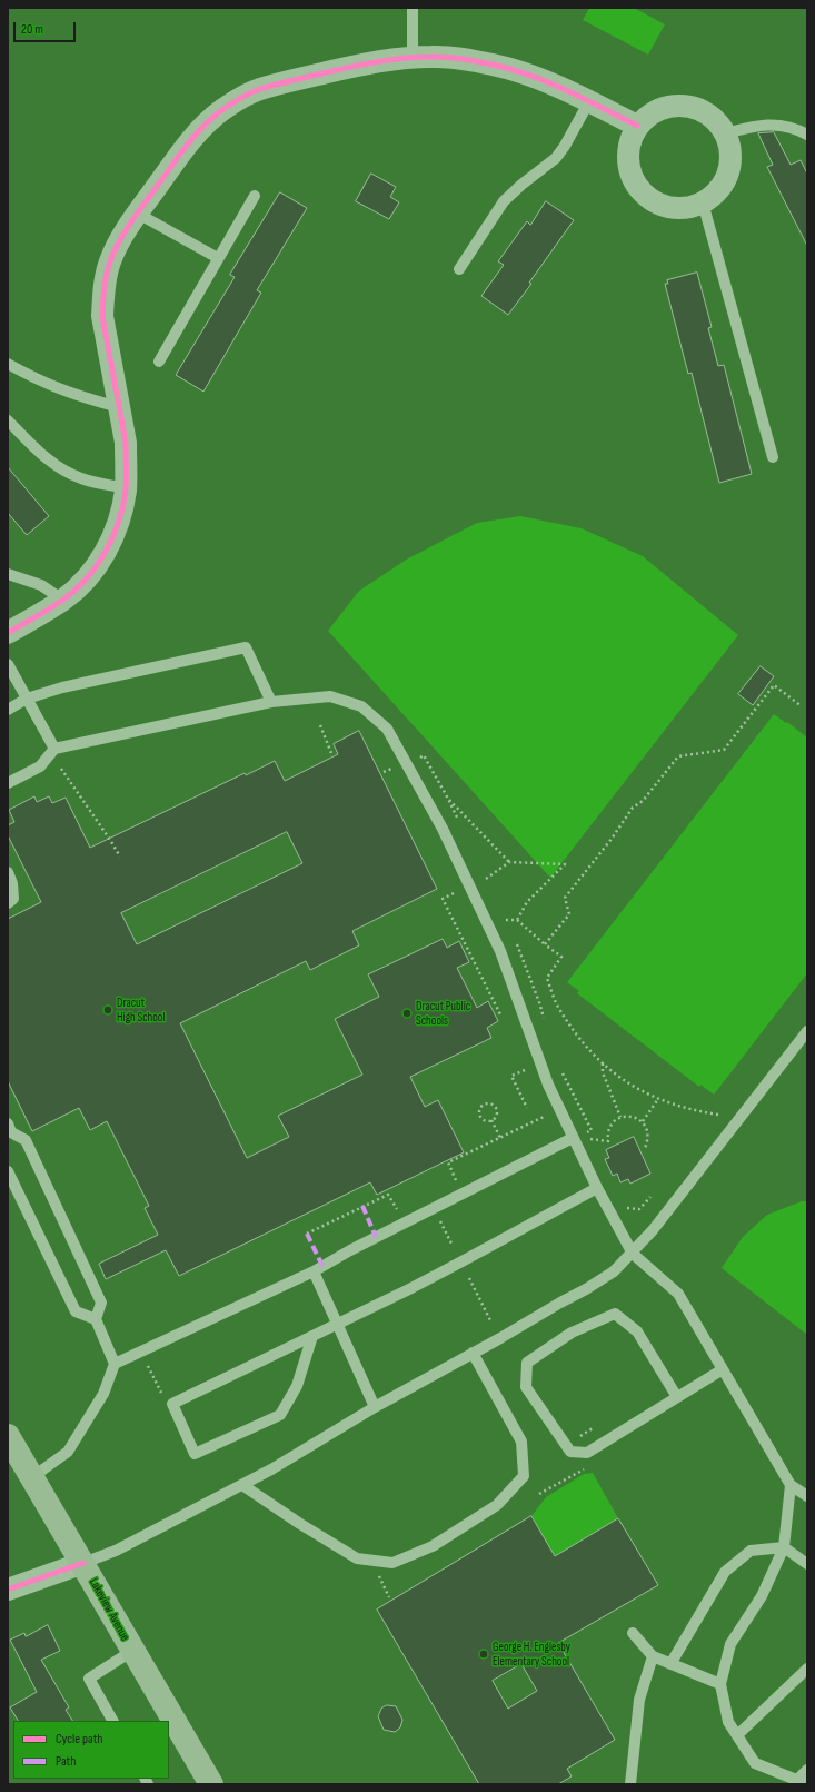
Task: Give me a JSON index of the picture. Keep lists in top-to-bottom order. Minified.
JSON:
{"streets":{"main road":["Lakeview Avenue"]},"places":["Dracut High School","Dracut Public Schools","George H. Englesby Elementary School"],"legend":["Cycle path","Path"],"scale_bar":"20 m"}
